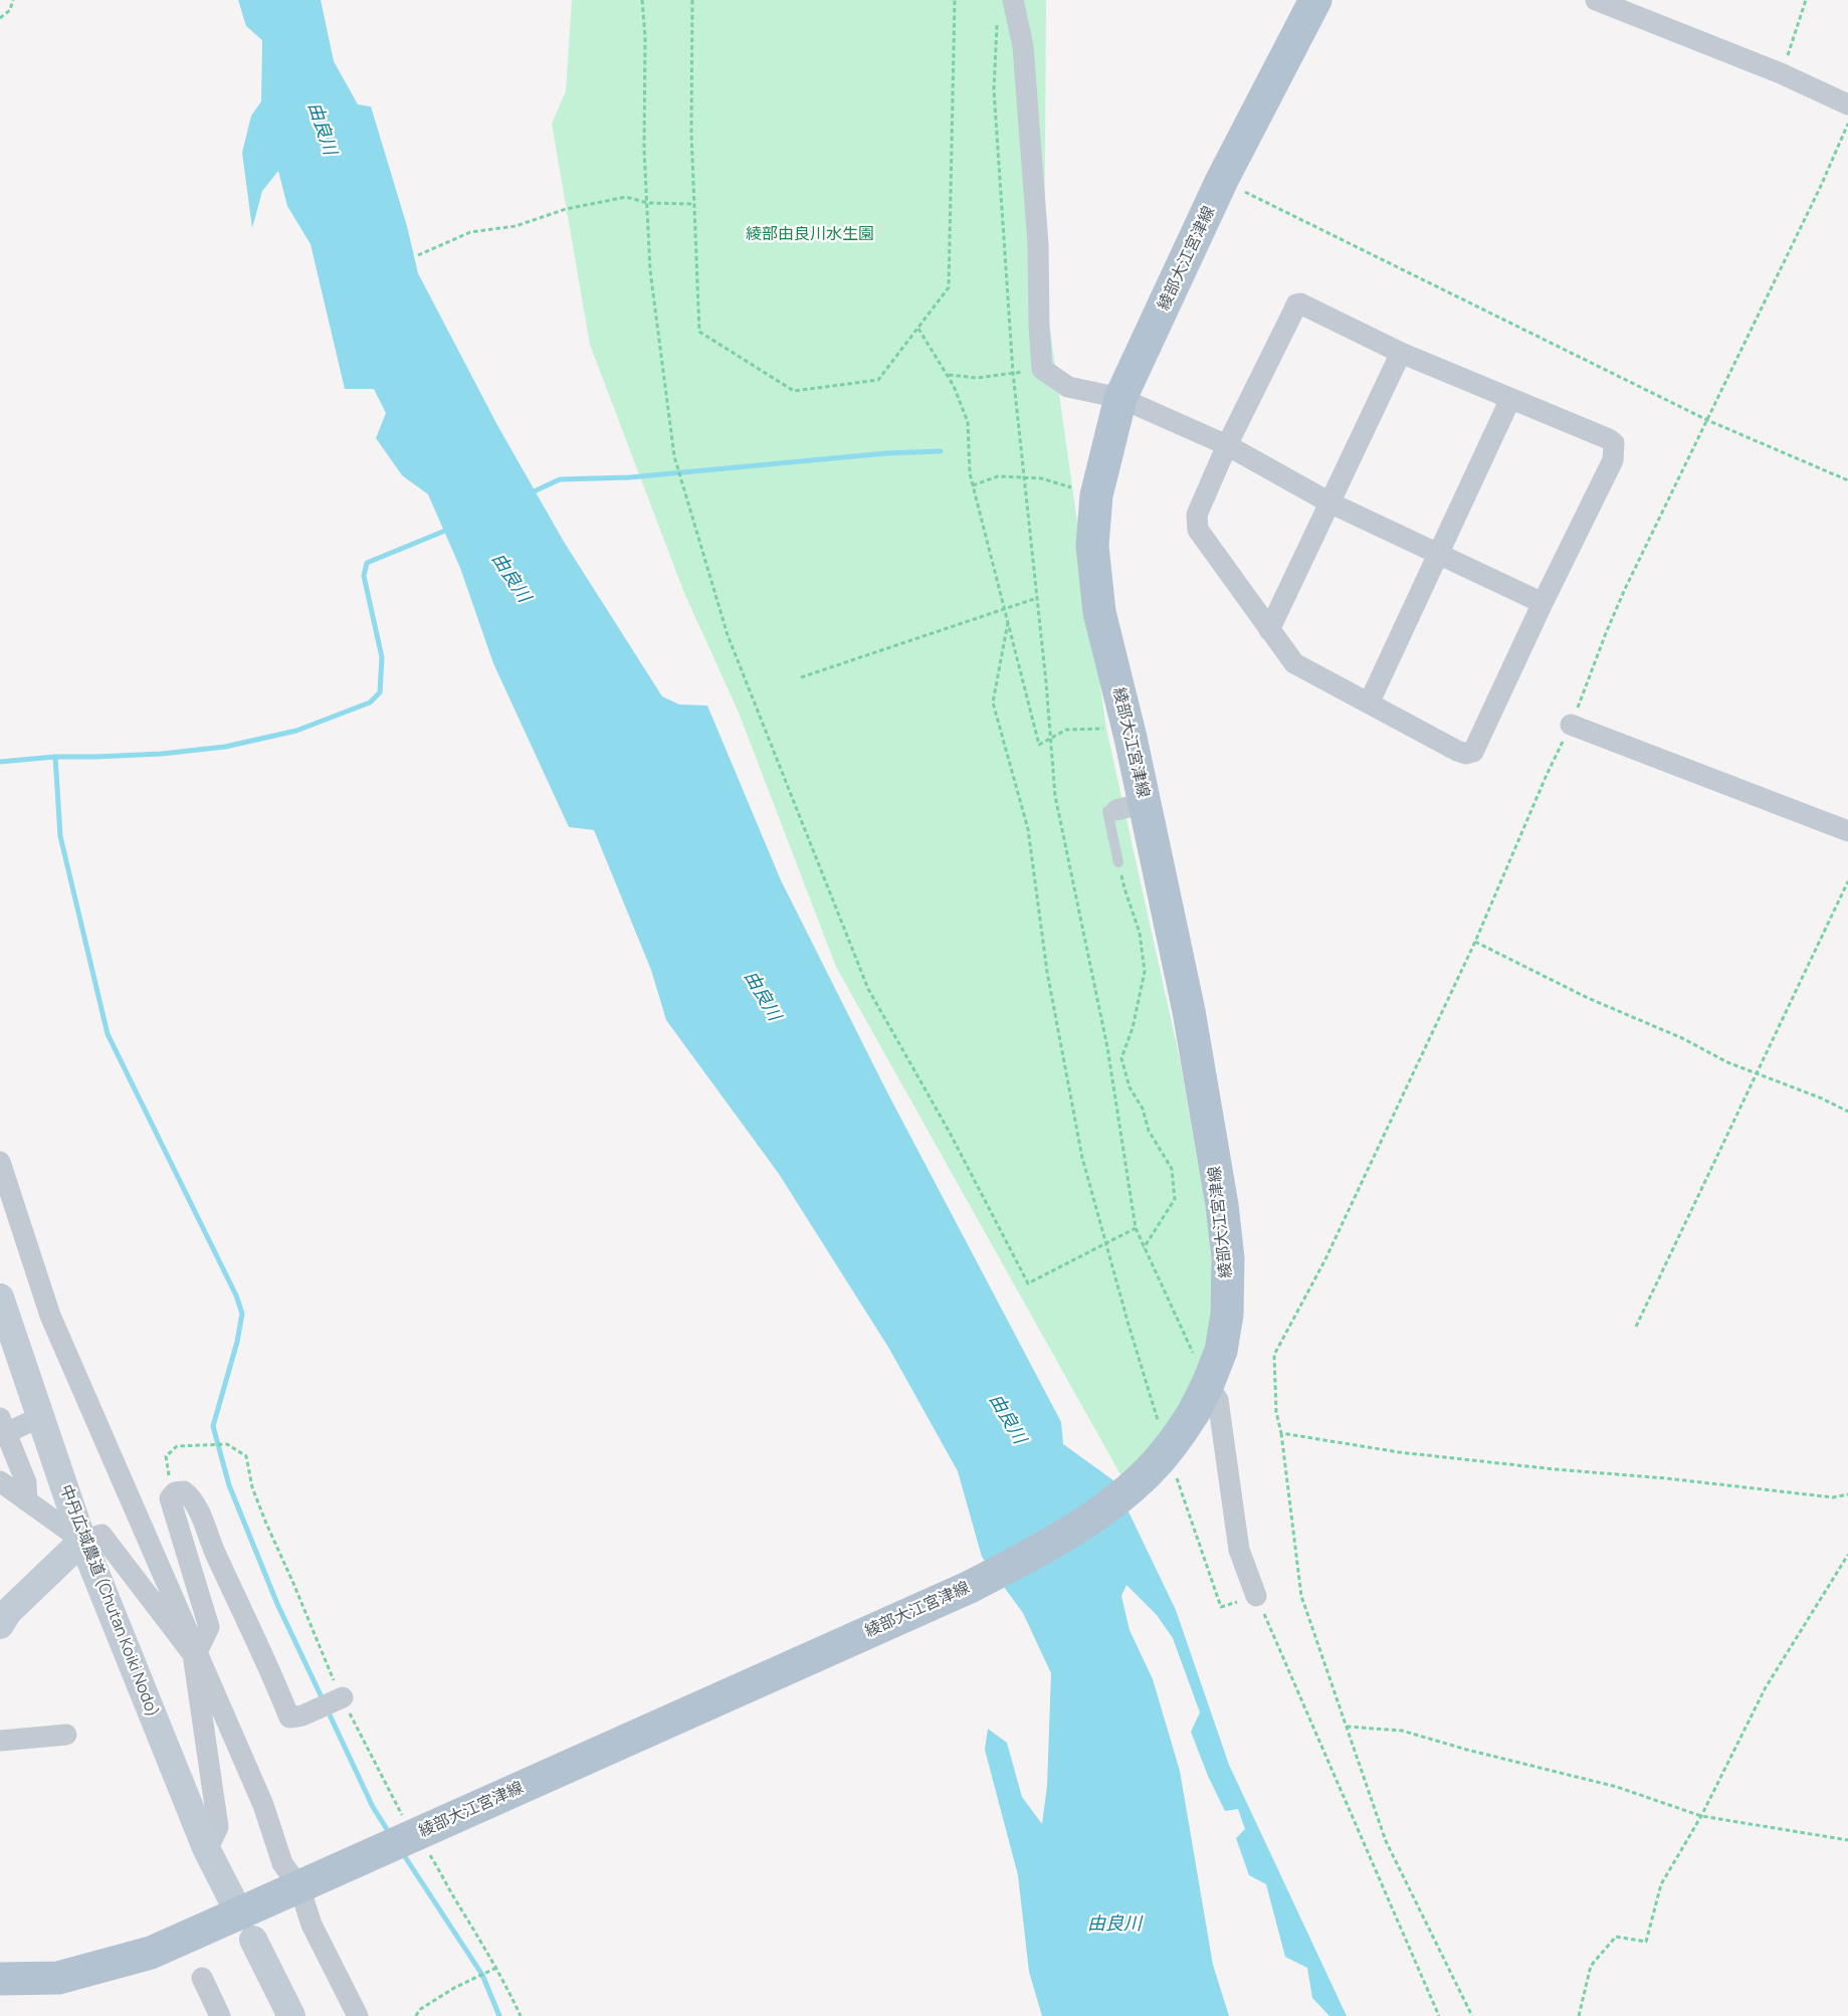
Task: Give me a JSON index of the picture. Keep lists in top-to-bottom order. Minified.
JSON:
{"streets":{"main road":["綾部大江宮津線"],"street":["中丹広域農道 (Chutan Koiki Nodo)"]},"water":["由良川"],"parks":["綾部由良川水生園"]}
